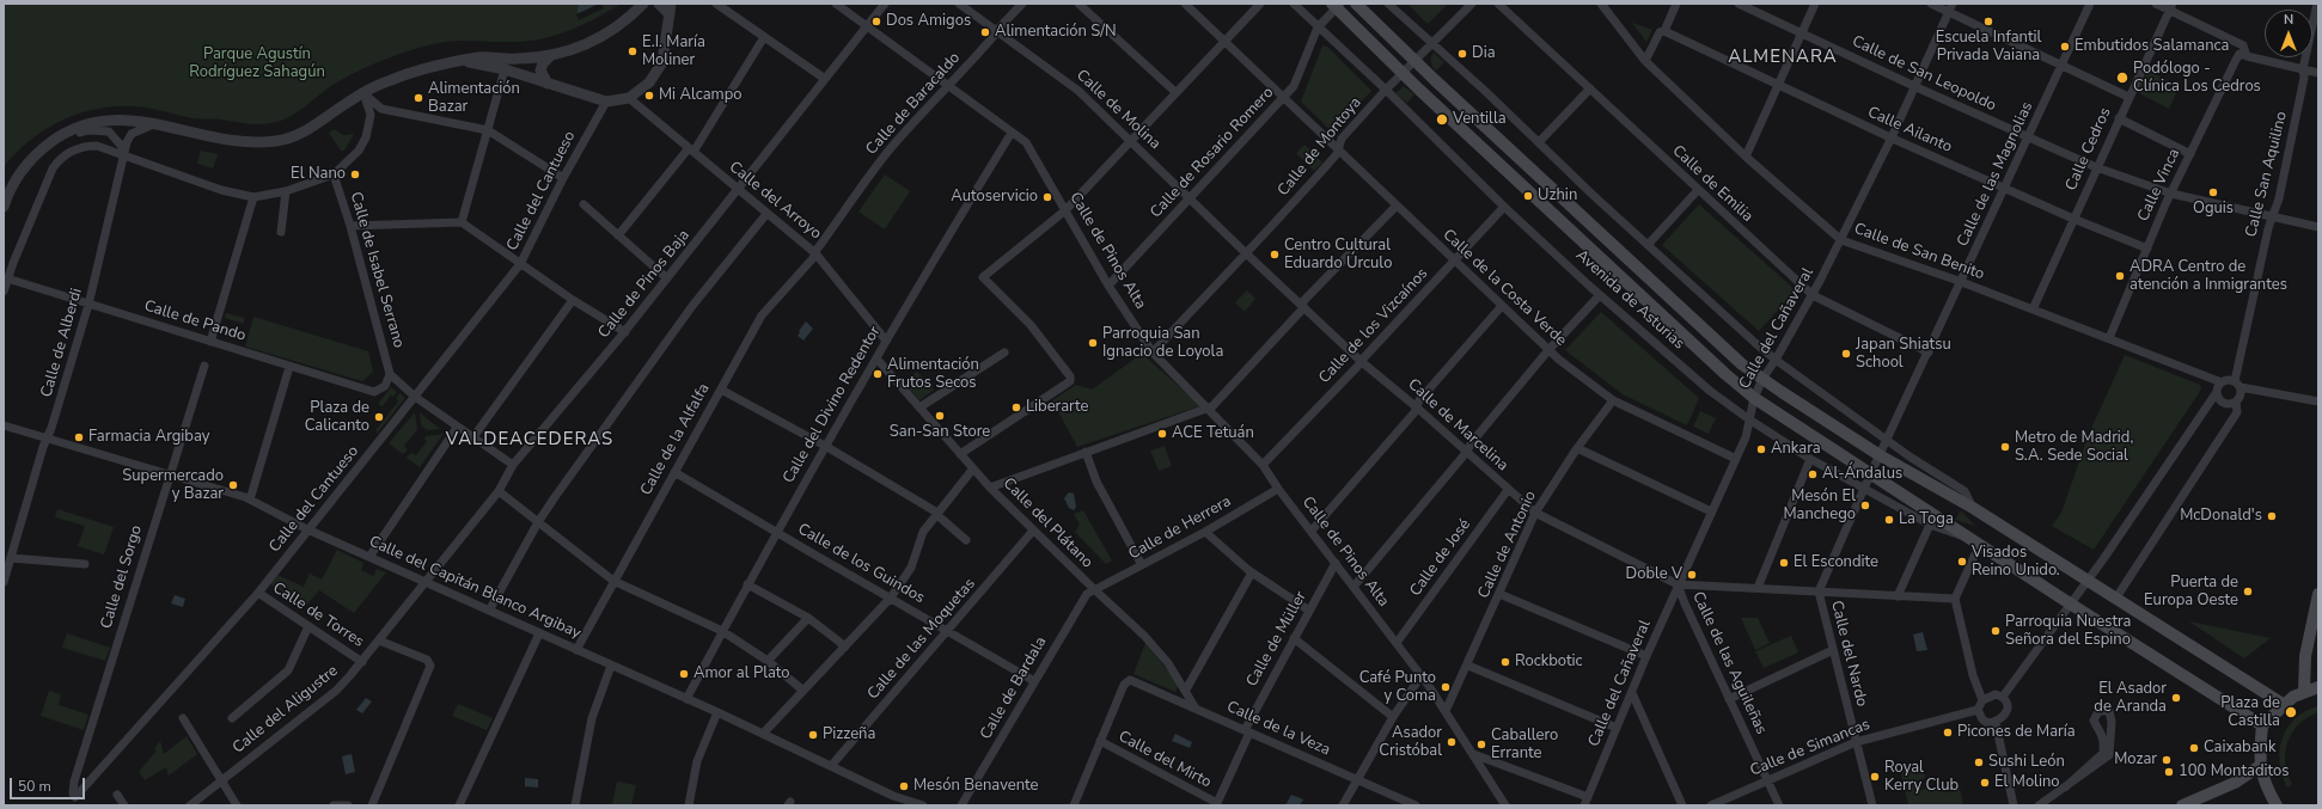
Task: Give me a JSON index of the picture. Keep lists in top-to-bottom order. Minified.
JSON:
{"streets":{"main road":["Avenida de Asturias"],"street":["Calle de San Leopoldo","Calle de Baracaldo","Calle de Molina","Calle Ailanto","Calle de Montoya","Calle Cedros","Calle de Rosario Romero","Calle de las Magnolias","Calle San Aquilino","Calle de Emilia","Calle Vinca","Calle del Cantueso","Calle del Arroyo","Calle de Pinos Alta","Calle de San Benito","Calle de Isabel Serrano","Calle de Pinos Baja","Calle de la Costa Verde","Calle de Pando","Calle de los Vizcaínos","Calle del Cañaveral","Calle de Alberdi","Calle del Divino Redentor","Calle de Marcelina","Calle de la Alfalfa","Calle del Plátano","Calle de Herrera","Calle de Antonio","Calle de José","Calle de los Guindos","Calle del Sorgo","Calle del Capitán Blanco Argibay","Calle de Torres","Calle de las Moquetas","Calle de Müller","Calle del Nardo","Calle de las Aguileñas","Calle de Bardala","Calle del Aligustre","Calle de la Veza","Calle de Simancas","Calle del Mirto"]},"crossings":[["Calle de San Leopoldo","Calle Cedros"],["Calle de San Leopoldo","Calle de las Magnolias"],["Calle de San Leopoldo","Calle San Aquilino"],["Calle de San Leopoldo","Calle Vinca"],["Calle de San Leopoldo","Calle del Cañaveral"],["Calle de Baracaldo","Calle de Molina"],["Calle de Baracaldo","Calle del Arroyo"],["Calle de Baracaldo","Calle de Pinos Alta"],["Calle de Baracaldo","Calle de la Alfalfa"],["Calle de Molina","Calle de Montoya"],["Calle de Molina","Calle de Rosario Romero"],["Calle de Molina","Calle de Marcelina"],["Calle Ailanto","Calle Cedros"],["Calle Ailanto","Calle de las Magnolias"],["Calle Ailanto","Calle Vinca"],["Calle Ailanto","Calle del Cañaveral"],["Calle de Montoya","Calle de Pinos Alta"],["Calle de Montoya","Calle de la Costa Verde"],["Calle de Montoya","Avenida de Asturias"],["Calle de Montoya","Calle de Marcelina"],["Calle Cedros","Calle de San Benito"],["Calle de Rosario Romero","Calle de Pinos Alta"],["Calle de Rosario Romero","Calle de la Costa Verde"],["Calle de Rosario Romero","Avenida de Asturias"],["Calle de las Magnolias","Calle de Emilia"],["Calle de las Magnolias","Calle de San Benito"],["Calle de las Magnolias","Avenida de Asturias"],["Calle de las Magnolias","Calle del Nardo"],["Calle San Aquilino","Calle de San Benito"],["Calle de Emilia","Calle del Cañaveral"],["Calle Vinca","Calle de San Benito"],["Calle del Cantueso","Calle del Sorgo"],["Calle del Cantueso","Calle del Capitán Blanco Argibay"],["Calle del Cantueso","Calle de Torres"],["Calle del Arroyo","Calle de Pinos Baja"],["Calle del Arroyo","Calle del Divino Redentor"],["Calle del Arroyo","Calle de la Alfalfa"],["Calle de Pinos Alta","Calle de Pinos Baja"],["Calle de Pinos Alta","Calle de los Vizcaínos"],["Calle de Pinos Alta","Calle del Divino Redentor"],["Calle de Pinos Alta","Calle de Herrera"],["Calle de Pinos Alta","Calle de Antonio"],["Calle de Pinos Alta","Calle de José"],["Calle de Pinos Alta","Calle de Müller"],["Calle de San Benito","Calle del Cañaveral"],["Calle de Isabel Serrano","Calle de Pando"],["Calle de Pinos Baja","Calle del Capitán Blanco Argibay"],["Calle de Pinos Baja","Calle del Aligustre"],["Calle de la Costa Verde","Calle de los Vizcaínos"],["Calle de la Costa Verde","Calle del Cañaveral"],["Calle de la Costa Verde","Calle de Antonio"],["Avenida de Asturias","Calle de los Vizcaínos"],["Avenida de Asturias","Calle del Cañaveral"],["Calle de Pando","Calle de Alberdi"],["Calle de los Vizcaínos","Calle de Marcelina"],["Calle del Cañaveral","Calle de Marcelina"],["Calle del Cañaveral","Calle de las Aguileñas"],["Calle de Alberdi","Calle del Capitán Blanco Argibay"],["Calle del Divino Redentor","Calle del Plátano"],["Calle del Divino Redentor","Calle de los Guindos"],["Calle del Divino Redentor","Calle del Capitán Blanco Argibay"],["Calle de Marcelina","Calle de Antonio"],["Calle de Marcelina","Calle de José"],["Calle de Marcelina","Calle de las Aguileñas"],["Calle de la Alfalfa","Calle de los Guindos"],["Calle de la Alfalfa","Calle del Capitán Blanco Argibay"],["Calle del Plátano","Calle de Herrera"],["Calle del Plátano","Calle de las Moquetas"],["Calle del Plátano","Calle de Bardala"],["Calle del Plátano","Calle de la Veza"],["Calle de Herrera","Calle de Bardala"],["Calle de los Guindos","Calle de las Moquetas"],["Calle de los Guindos","Calle de Bardala"],["Calle del Sorgo","Calle del Capitán Blanco Argibay"],["Calle del Capitán Blanco Argibay","Calle de las Moquetas"],["Calle del Capitán Blanco Argibay","Calle del Aligustre"],["Calle de Torres","Calle del Aligustre"],["Calle de Müller","Calle de la Veza"],["Calle de Müller","Calle del Mirto"],["Calle del Nardo","Calle de Simancas"],["Calle de las Aguileñas","Calle de Simancas"],["Calle de la Veza","Calle del Mirto"]],"districts":["ALMENARA","VALDEACEDERAS"],"parks":["Parque Agustín Rodríguez Sahagún"],"places":["Dos Amigos","Escuela Infantil Privada Vaiana","Alimentación S/N","Embutidos Salamanca","E.I. María Moliner","Dia","Podólogo - Clínica Los Cedros","Mi Alcampo","Alimentación Bazar","Ventilla","El Nano","Oguis","Uzhin","Autoservicio","Centro Cultural Eduardo Úrculo","ADRA Centro de atención a Inmigrantes","Parroquia San Ignacio de Loyola","Japan Shiatsu School","Alimentación Frutos Secos","Liberarte","San-San Store","Plaza de Calicanto","ACE Tetuán","Farmacia Argibay","Metro de Madrid, S.A. Sede Social","Ankara","Al-Ándalus","Supermercado y Bazar","Mesón El Manchego","McDonald's","La Toga","Visados Reino Unido.","El Escondite","Doble V","Puerta de Europa Oeste","Parroquia Nuestra Señora del Espino","Rockbotic","Amor al Plato","Café Punto y Coma","El Asador de Aranda","Plaza de Castilla","Picones de María","Pizzeña","Asador Cristóbal","Caballero Errante","Caixabank","Mozar","Sushi León","100 Montaditos","Royal Kerry Club","El Molino","Mesón Benavente"],"scale_bar":"50 m","north":"top"}
